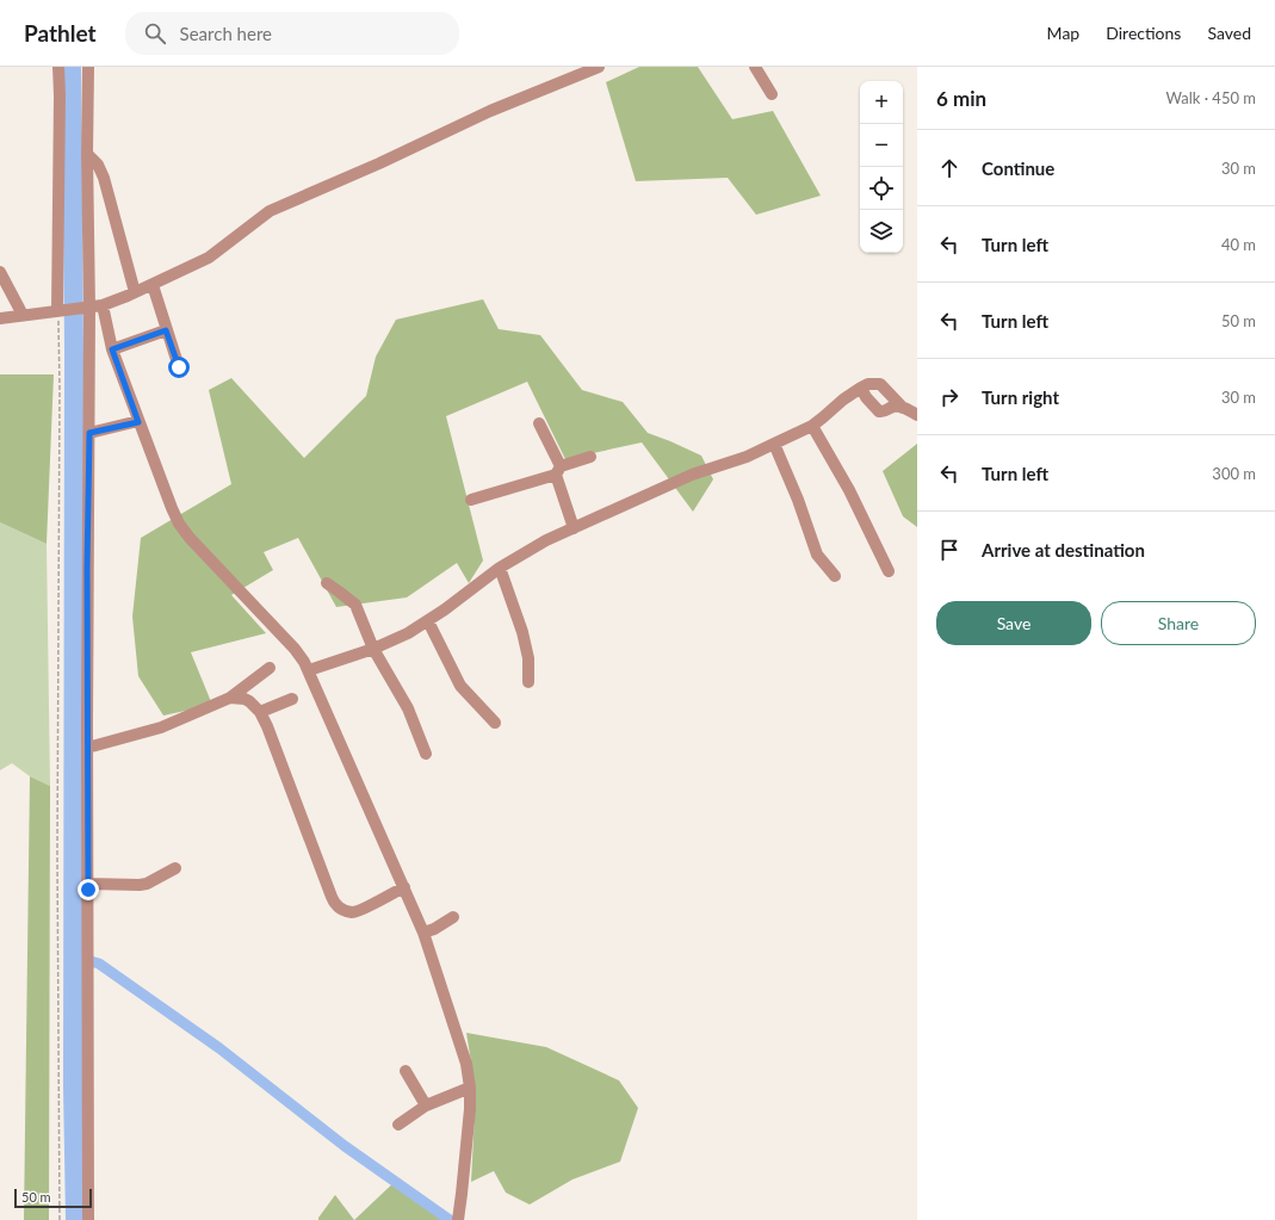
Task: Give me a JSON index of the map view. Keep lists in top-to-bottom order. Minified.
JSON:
{"scale_bar":"50 m","page":{"header":"Pathlet","search":"Search here","nav":["Map","Directions","Saved"],"heading":["6 min","Walk · 450 m"],"map_buttons":["+","−"],"list":[["Continue","30 m"],["Turn left","40 m"],["Turn left","50 m"],["Turn right","30 m"],["Turn left","300 m"],"Arrive at destination"],"buttons":["Save","Share"],"scale":"50 m"}}
